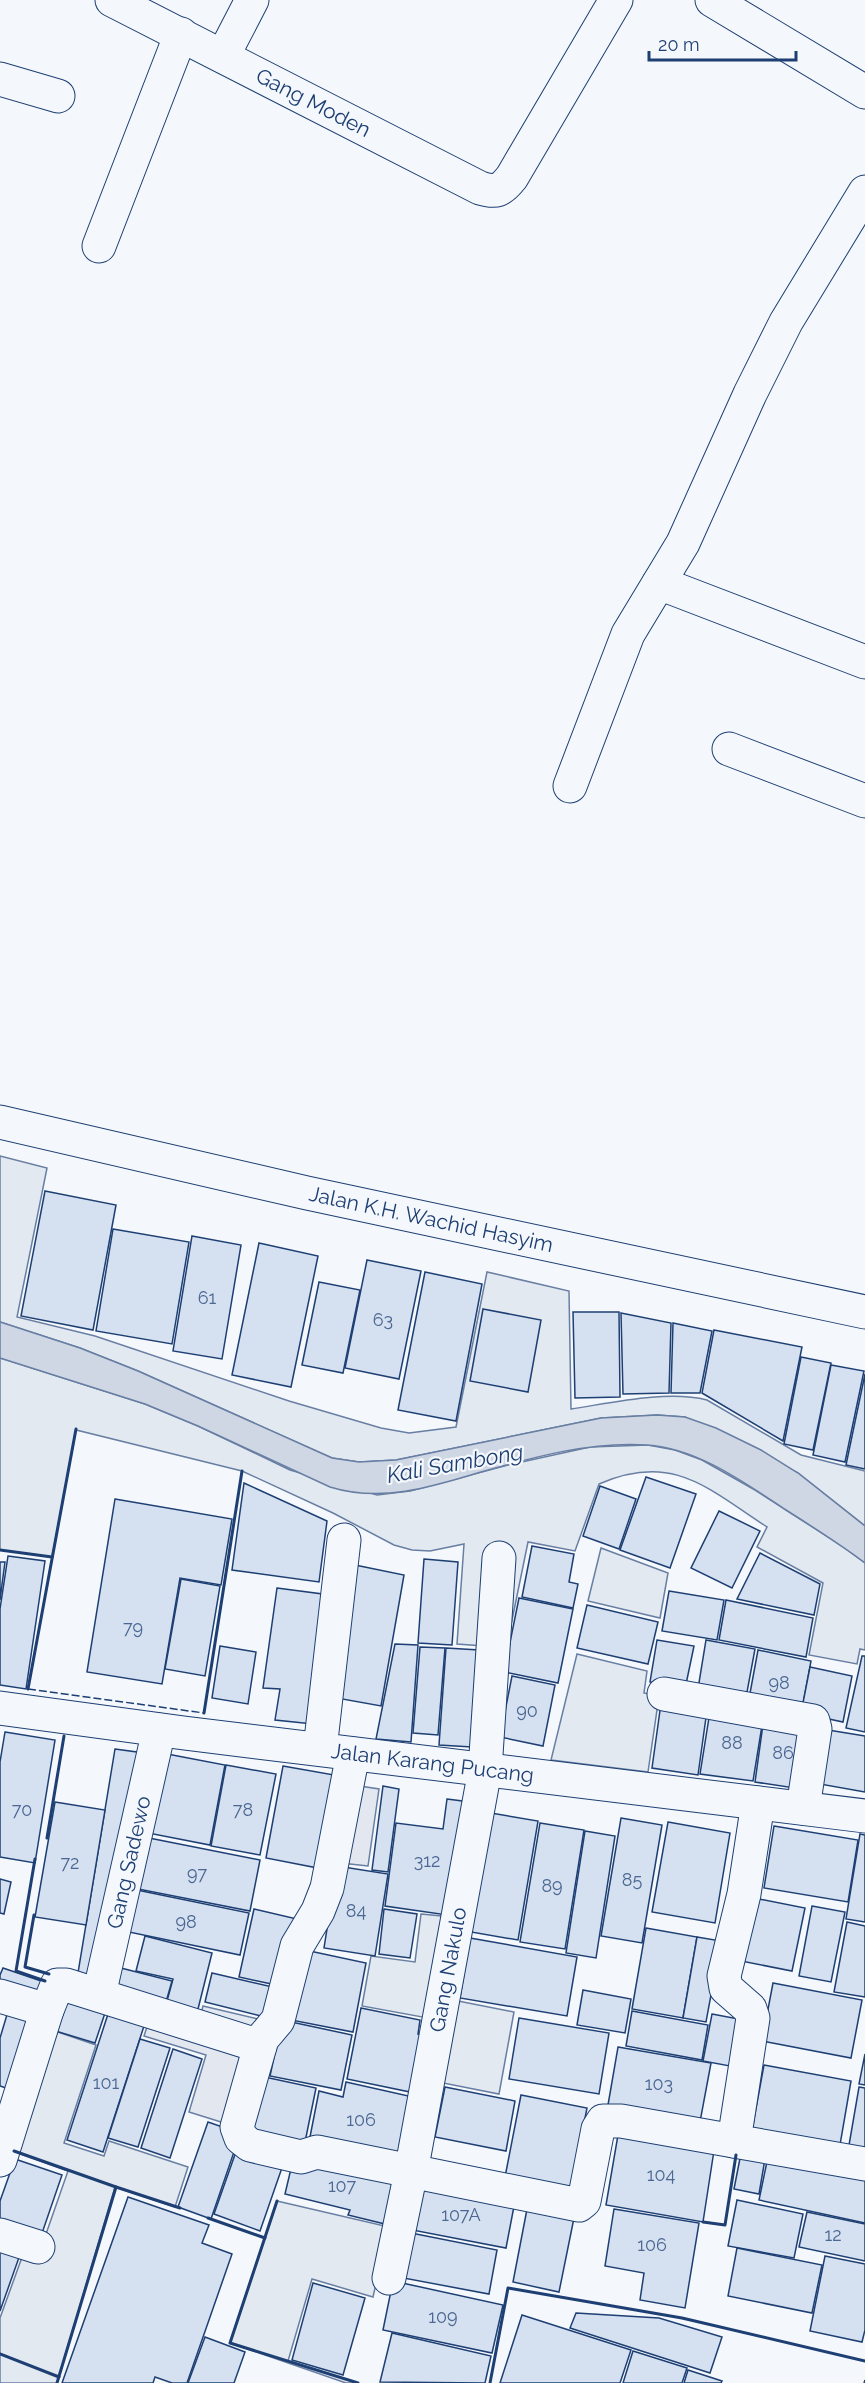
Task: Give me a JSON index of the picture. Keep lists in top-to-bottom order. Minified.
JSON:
{"streets":{"street":["Gang Moden","Jalan K.H. Wachid Hasyim","Jalan Karang Pucang","Gang Sadewo","Gang Nakulo"]},"crossings":[["Jalan Karang Pucang","Gang Sadewo"],["Jalan Karang Pucang","Gang Nakulo"]],"water":["Kali Sambong"],"house_numbers":["61","63","79","98","90","88","86","70","78","312","72","97","85","89","84","98","101","103","106","104","107","107A","12","106","109"],"scale_bar":"20 m"}
